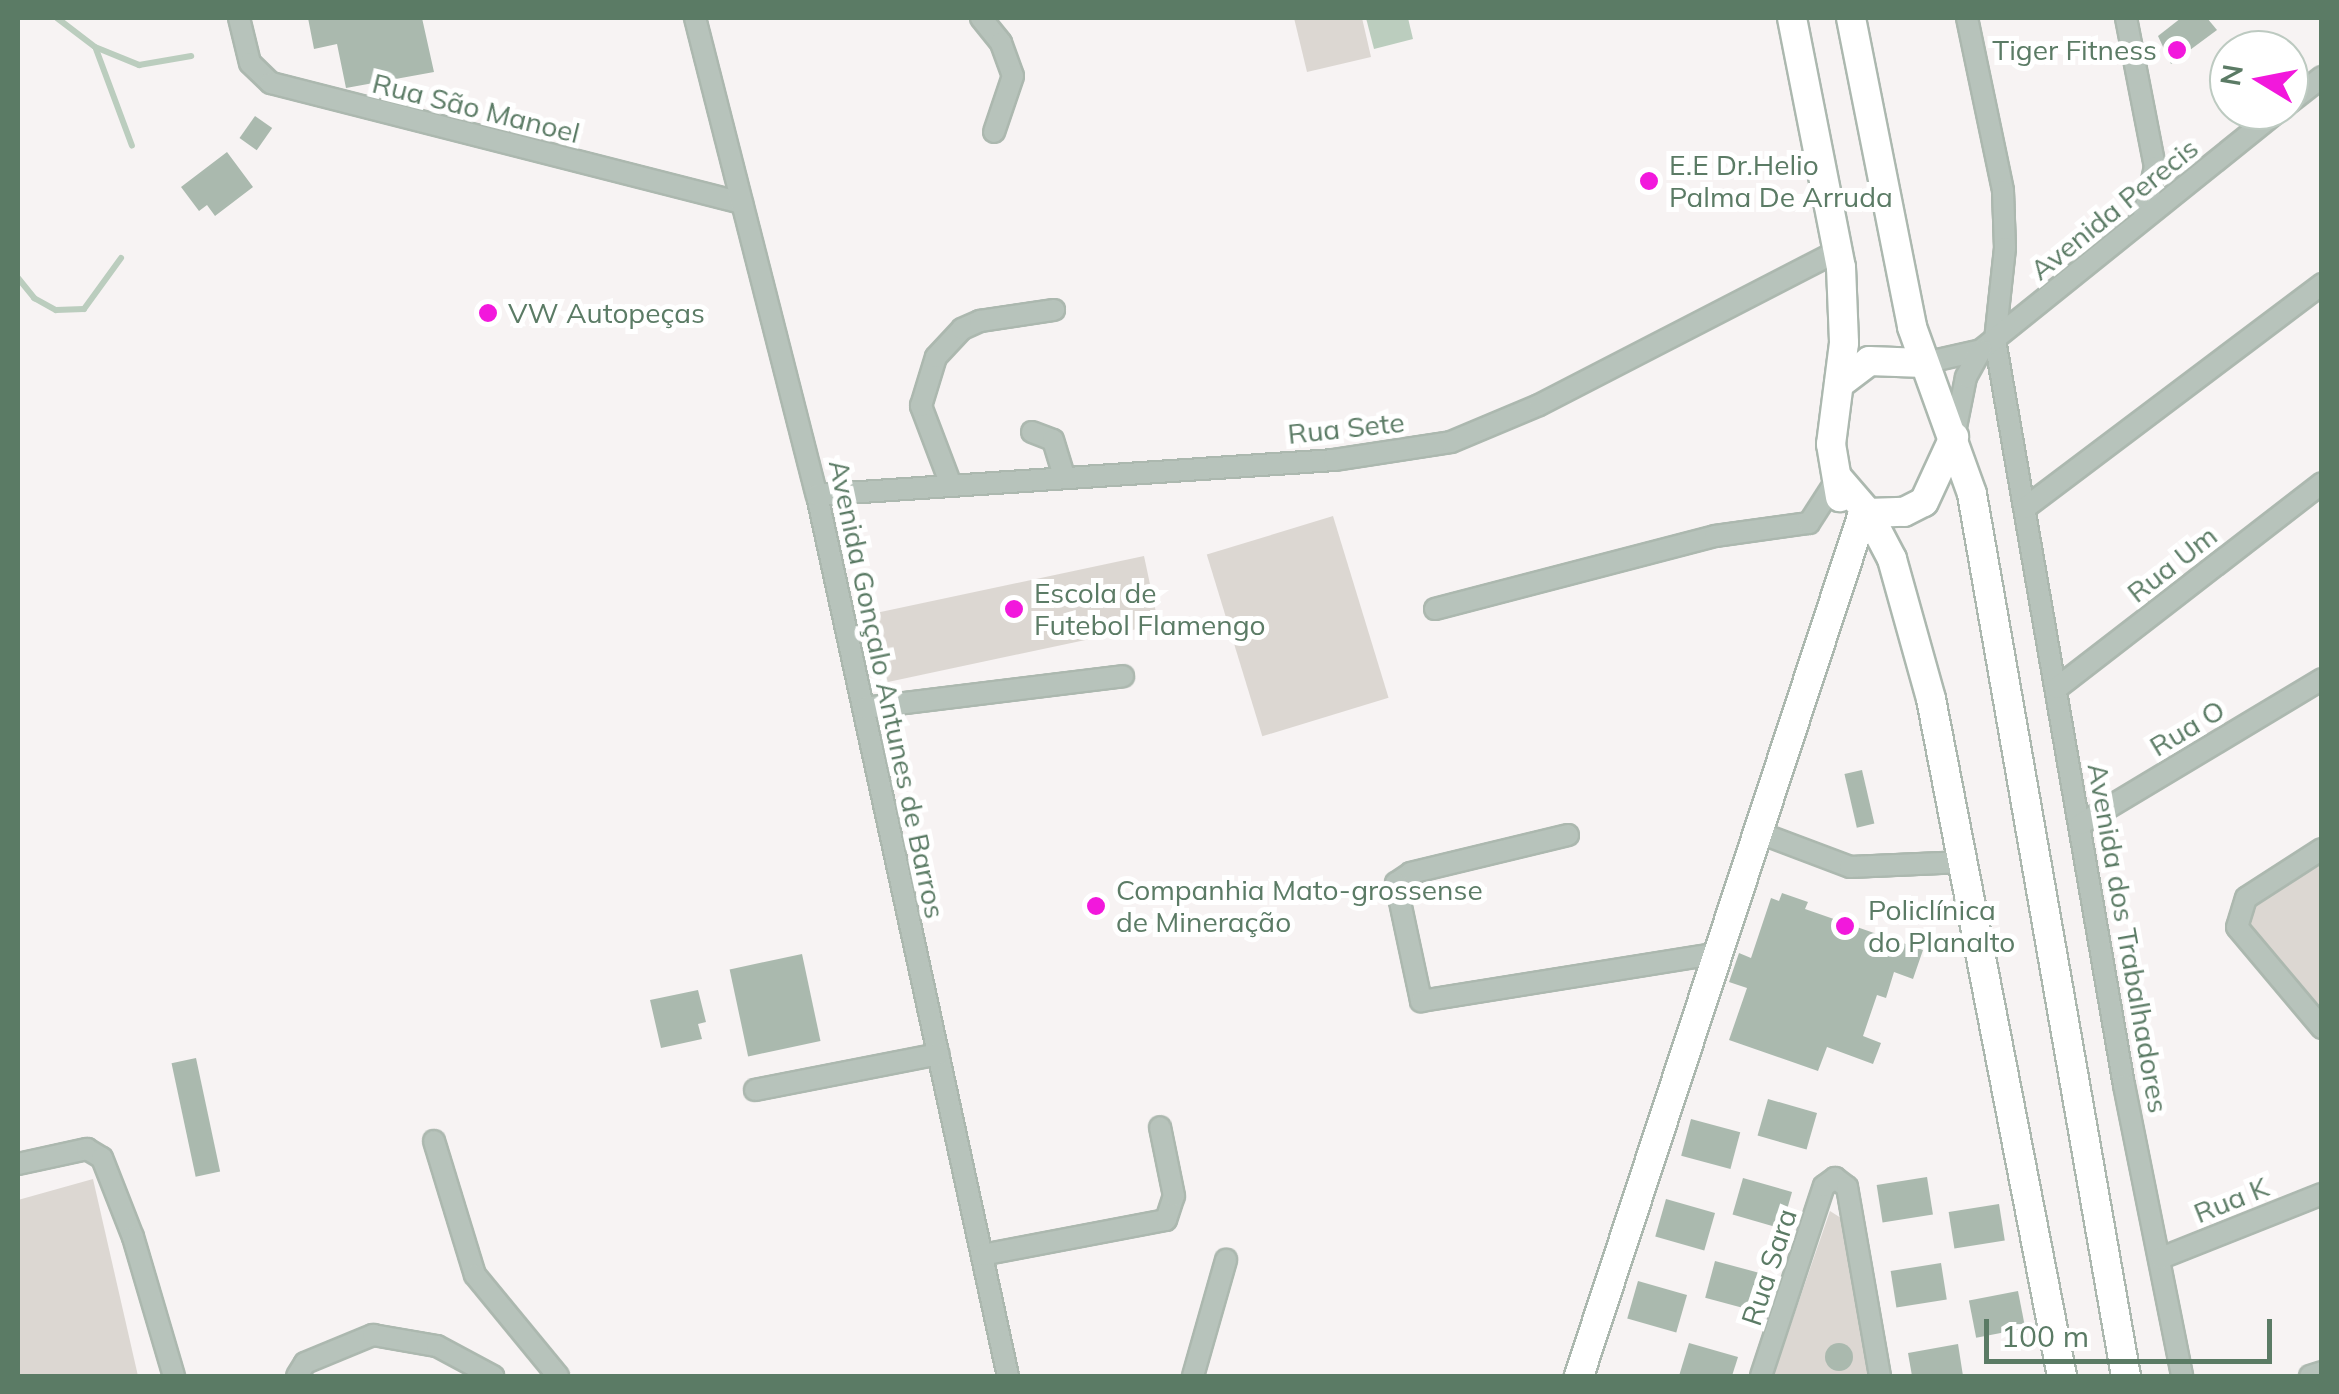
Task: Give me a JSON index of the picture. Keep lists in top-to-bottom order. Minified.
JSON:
{"streets":{"street":["Rua São Manoel","Avenida Perecis","Rua Sete","Rua Um","Avenida Gonçalo Antunes de Barros","Rua O","Avenida dos Trabalhadores","Rua K","Rua Sara"]},"crossings":[["Rua São Manoel","Avenida Gonçalo Antunes de Barros"],["Avenida Perecis","Avenida dos Trabalhadores"],["Rua Sete","Avenida Gonçalo Antunes de Barros"],["Rua Um","Avenida dos Trabalhadores"],["Rua O","Avenida dos Trabalhadores"],["Avenida dos Trabalhadores","Rua K"]],"places":["Tiger Fitness","E.E Dr.Helio Palma De Arruda","VW Autopeças","Escola de Futebol Flamengo","Companhia Mato-grossense de Mineração","Policlínica do Planalto"],"scale_bar":"100 m","north":"left"}
